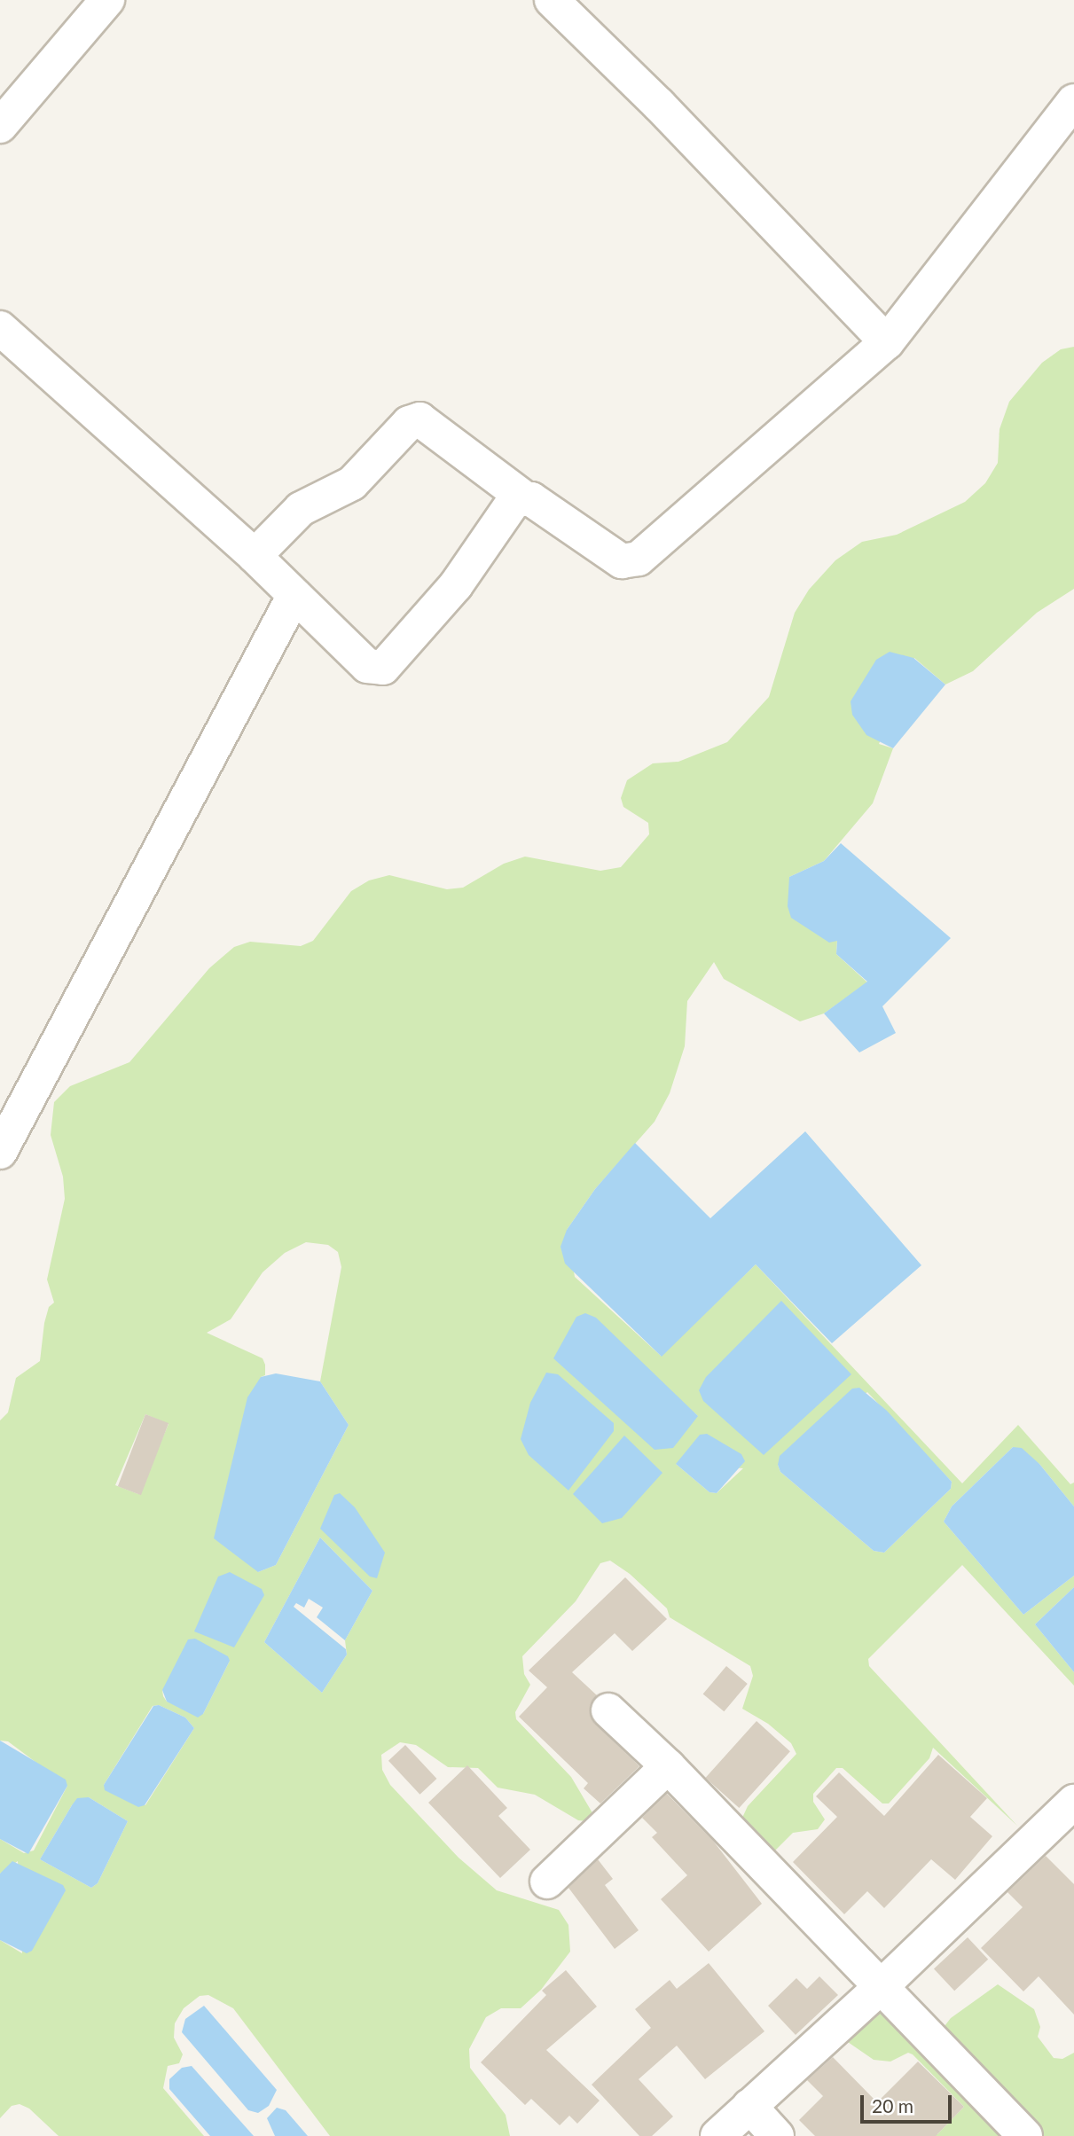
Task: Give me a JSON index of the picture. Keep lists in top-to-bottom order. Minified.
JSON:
{"scale_bar":"20 m"}
